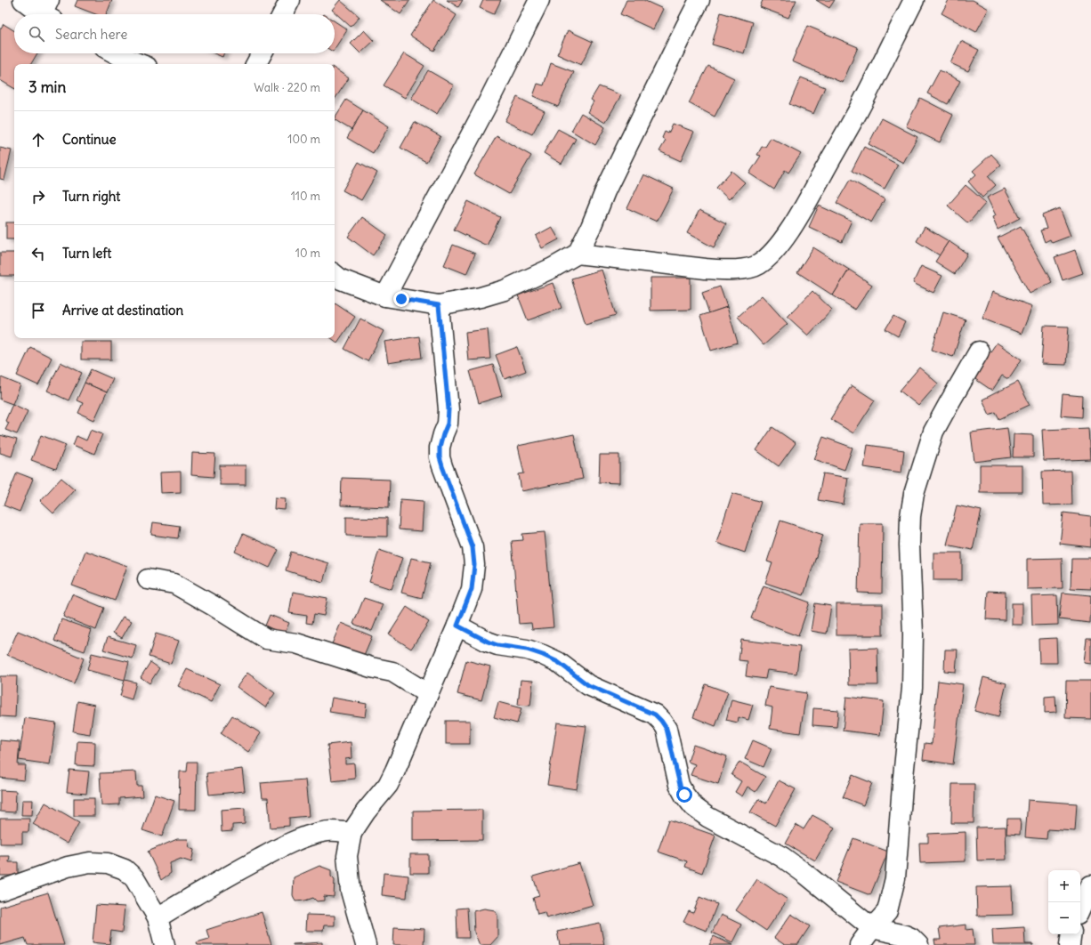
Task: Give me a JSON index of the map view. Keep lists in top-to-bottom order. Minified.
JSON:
{"page":{"search":"Search here","heading":["3 min","Walk · 220 m"],"list":[["Continue","100 m"],["Turn right","110 m"],["Turn left","10 m"],"Arrive at destination"],"map_buttons":["+","−"]}}
